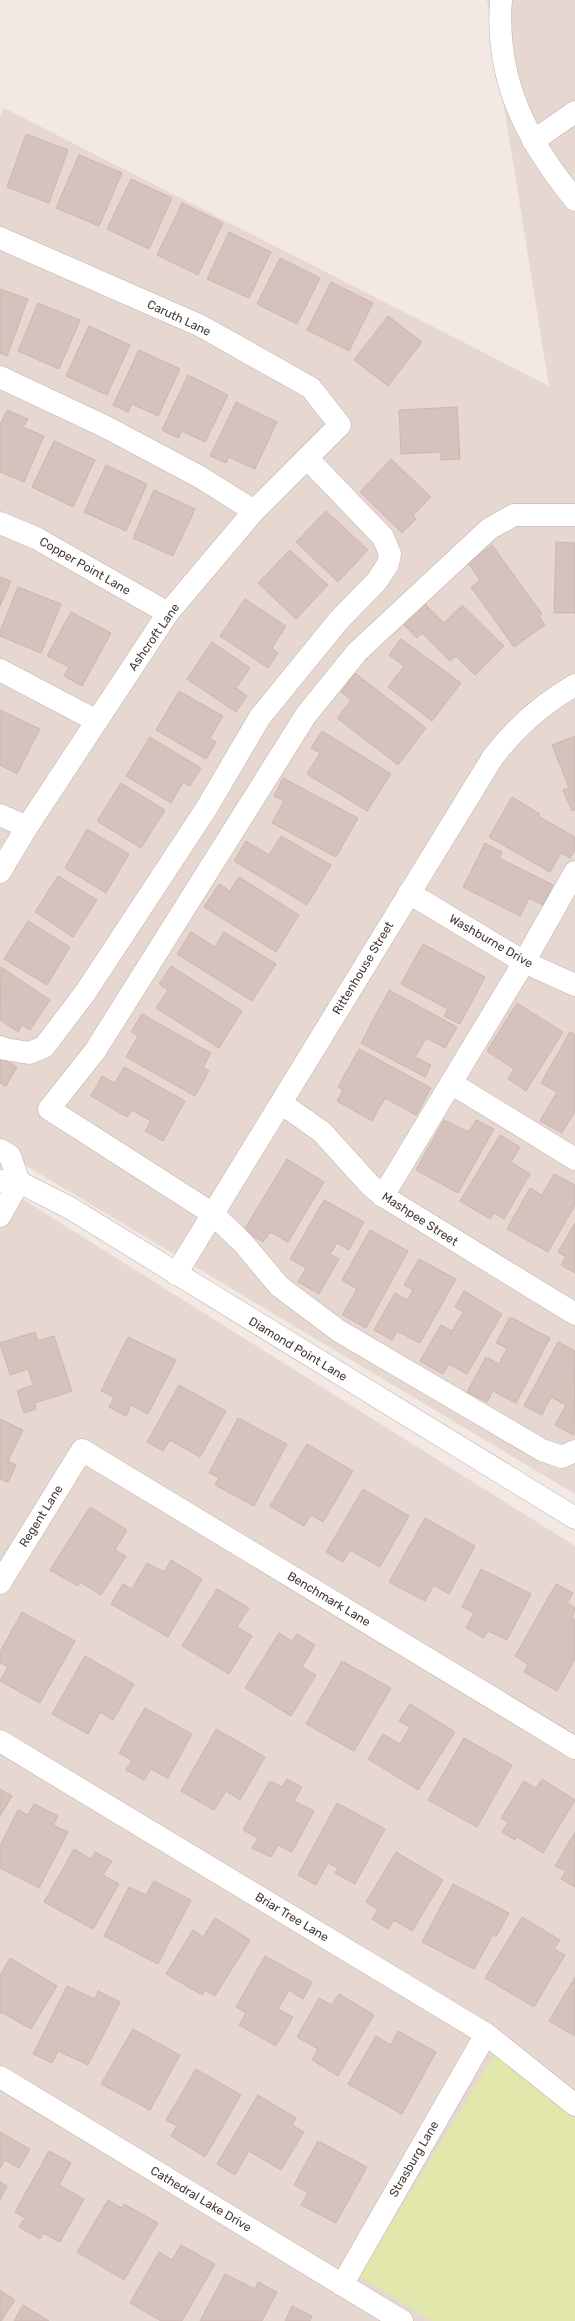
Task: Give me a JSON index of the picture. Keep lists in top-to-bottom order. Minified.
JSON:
{"streets":{"street":["Caruth Lane","Copper Point Lane","Ashcroft Lane","Washburne Drive","Rittenhouse Street","Mashpee Street","Diamond Point Lane","Regent Lane","Benchmark Lane","Briar Tree Lane","Strasburg Lane","Cathedral Lake Drive"]},"crossings":[["Caruth Lane","Ashcroft Lane"],["Copper Point Lane","Ashcroft Lane"],["Washburne Drive","Rittenhouse Street"],["Rittenhouse Street","Mashpee Street"],["Rittenhouse Street","Diamond Point Lane"],["Regent Lane","Benchmark Lane"],["Briar Tree Lane","Strasburg Lane"],["Strasburg Lane","Cathedral Lake Drive"]]}
